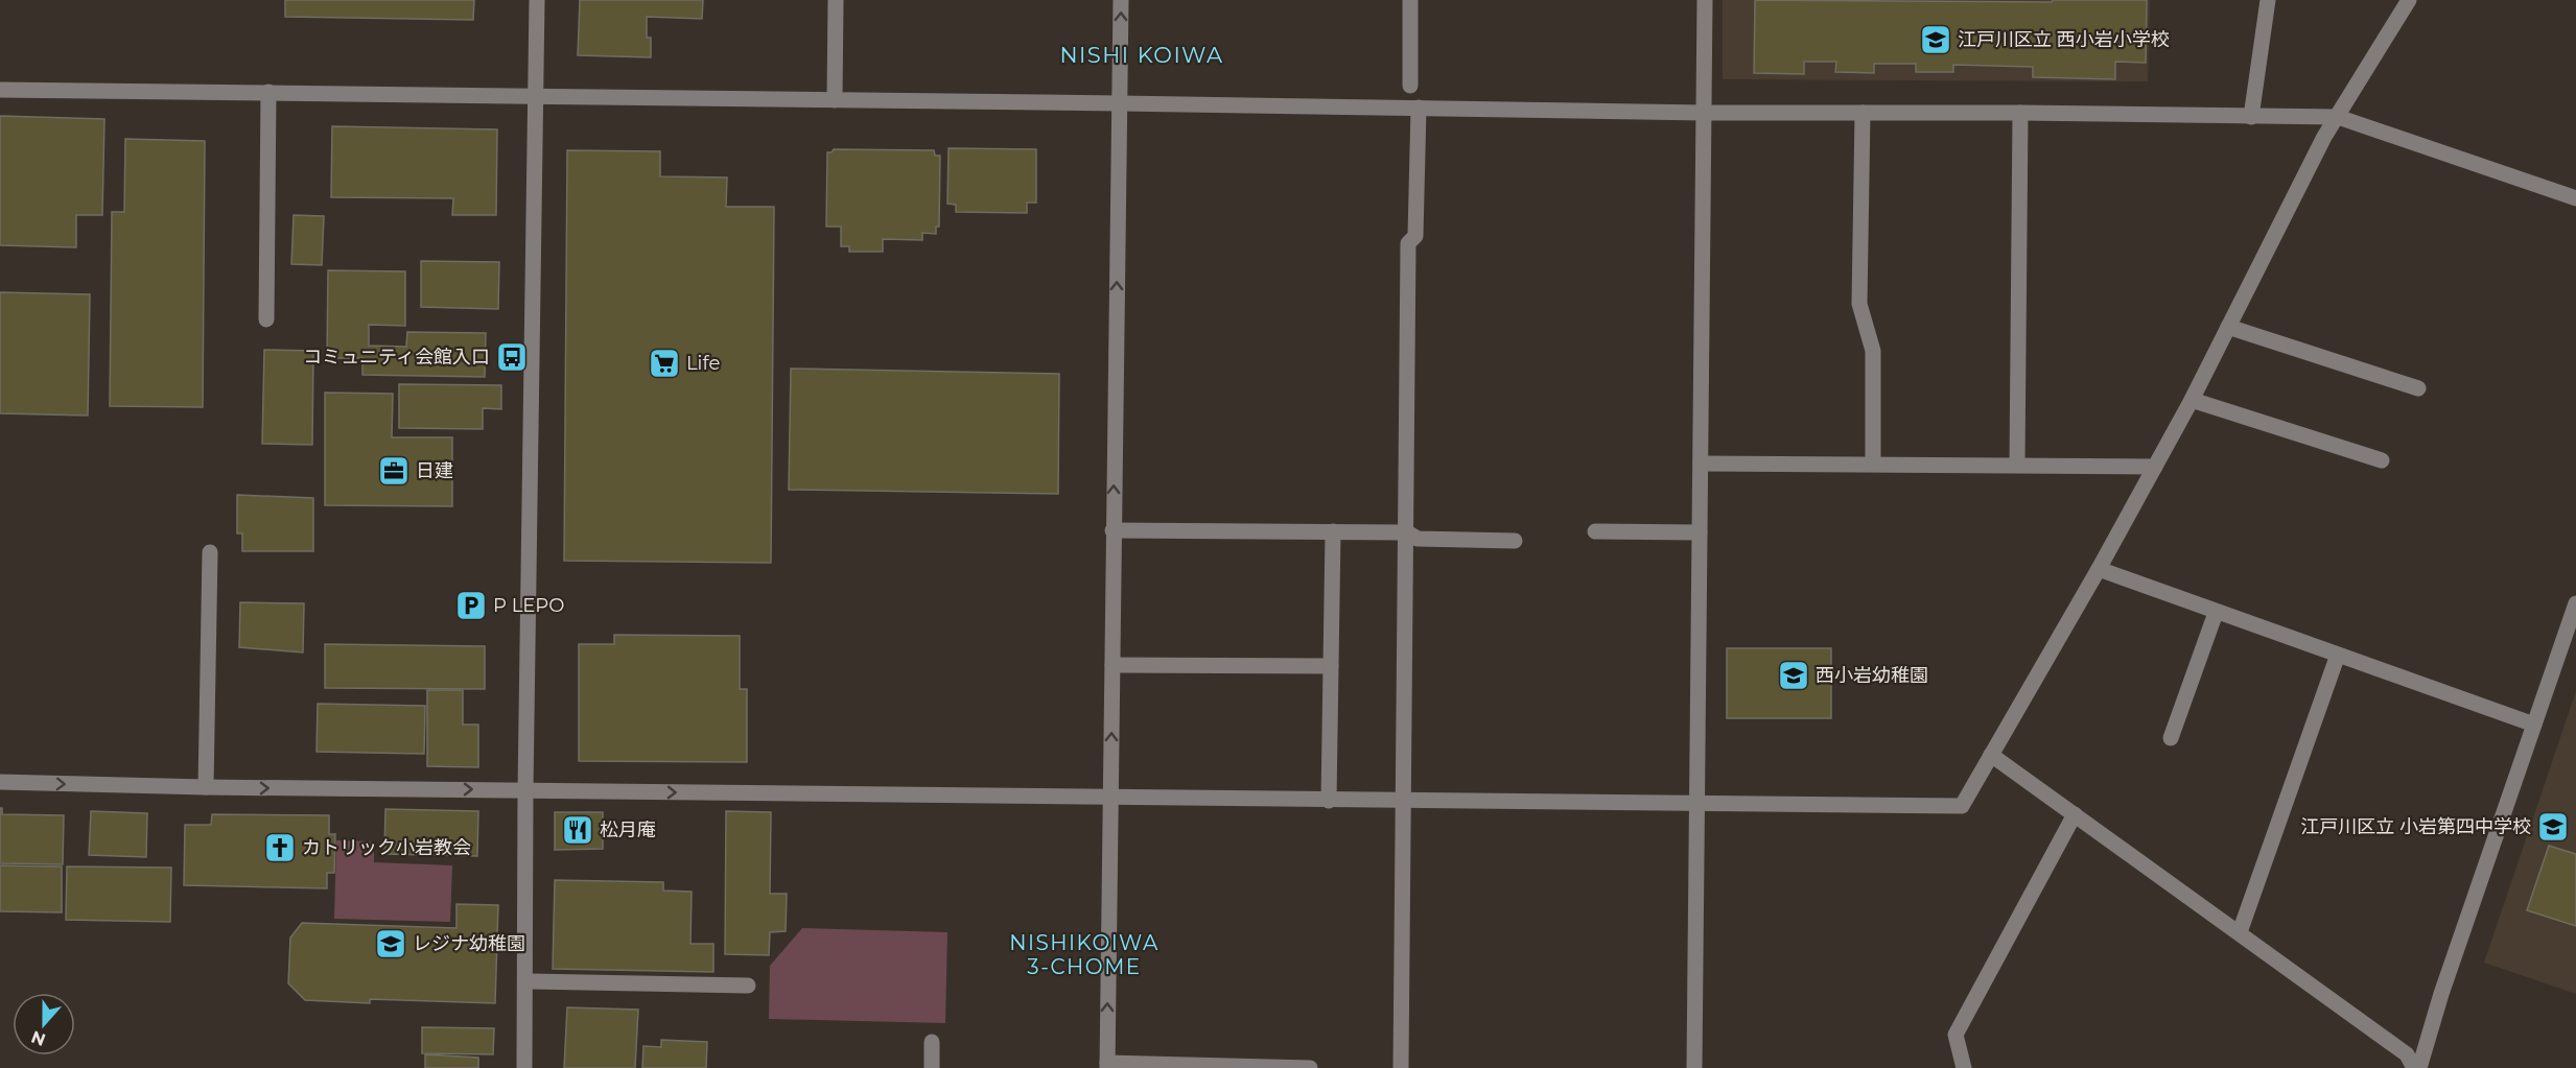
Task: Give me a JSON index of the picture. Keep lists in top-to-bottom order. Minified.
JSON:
{"districts":["NISHI KOIWA","NISHIKOIWA 3-CHOME"],"places":{"school or university":["江戸川区立 西小岩小学校","西小岩幼稚園","江戸川区立 小岩第四中学校","レジナ幼稚園"],"bus stop":["コミュニティ会館入口"],"supermarket":["Life"],"office":["日建"],"parking":["P LEPO"],"restaurant":["松月庵"],"church":["カトリック小岩教会"]},"north":"bottom"}
